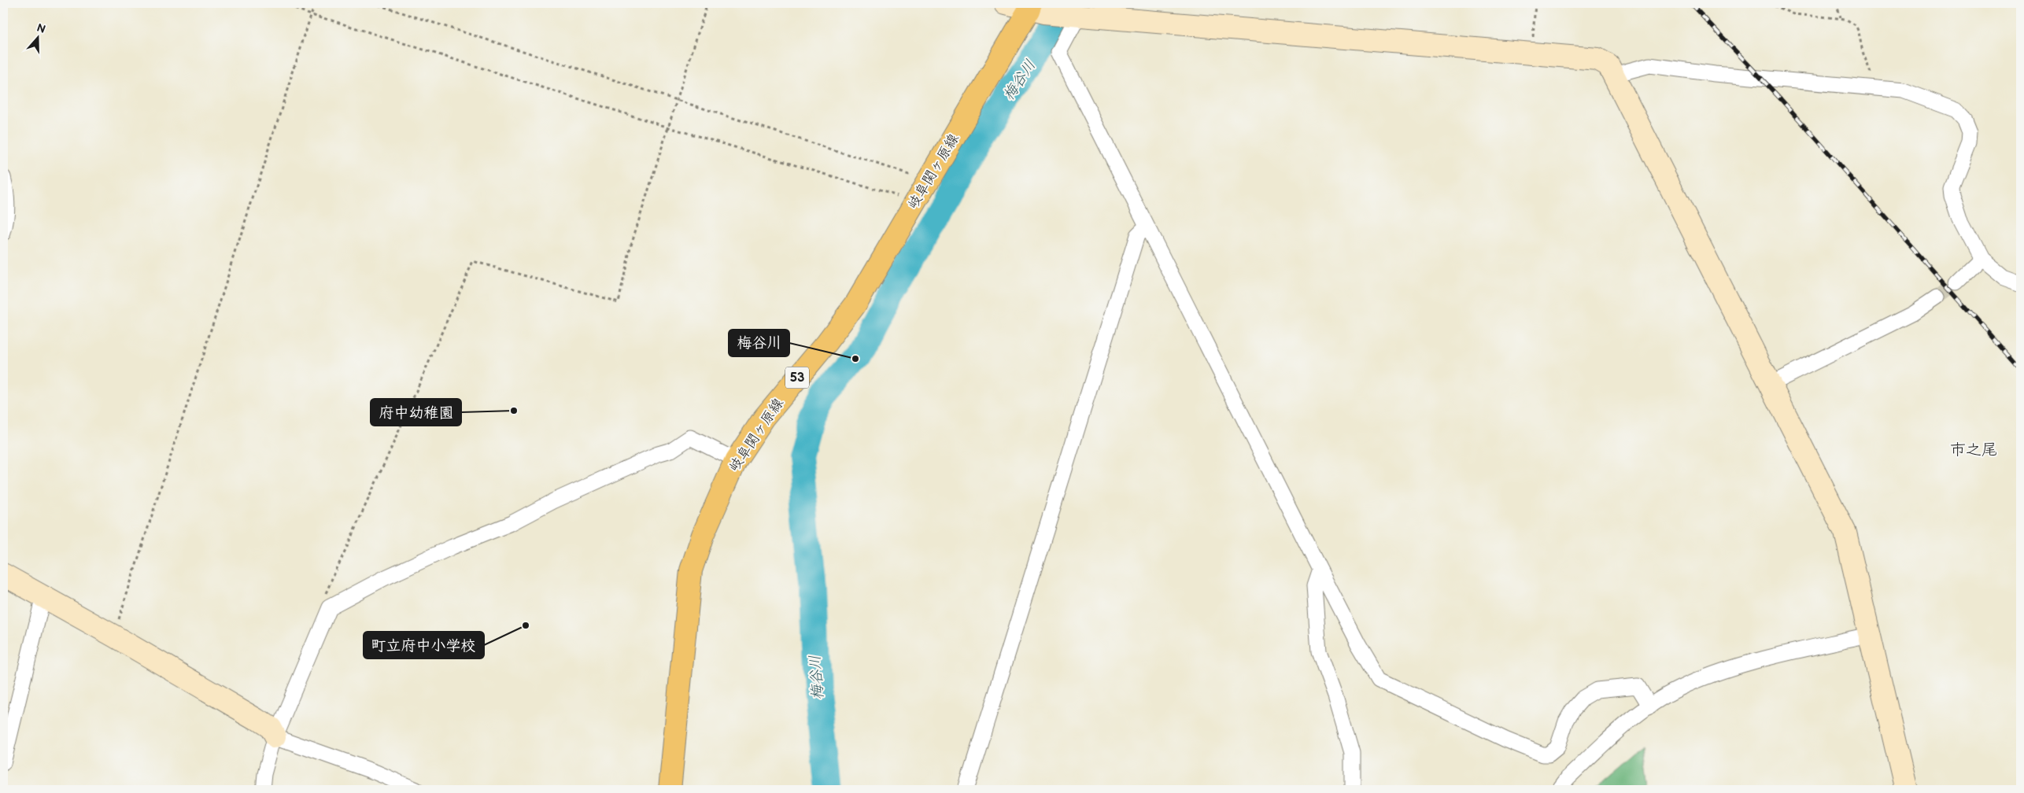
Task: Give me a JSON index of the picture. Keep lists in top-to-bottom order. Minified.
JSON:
{"streets":{"main road":["岐阜関ヶ原線","53"]},"districts":["市之尾"],"water":["梅谷川"],"places":["梅谷川","府中幼稚園","町立府中小学校"],"north":"top"}
